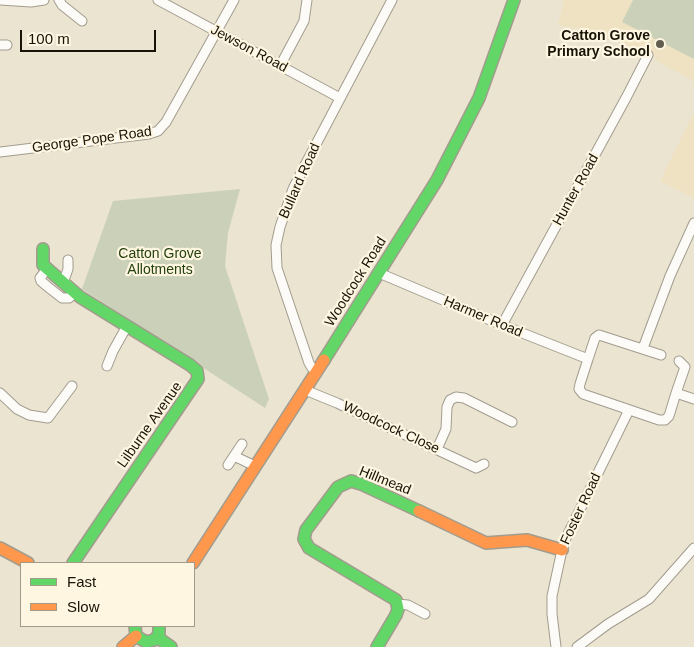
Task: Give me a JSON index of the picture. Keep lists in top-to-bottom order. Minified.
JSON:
{"streets":{"street":["Jewson Road","George Pope Road","Bullard Road","Hunter Road","Woodcock Road","Harmer Road","Lilburne Avenue","Woodcock Close","Hillmead","Foster Road"]},"crossings":[["Jewson Road","George Pope Road"],["Jewson Road","Bullard Road"],["Bullard Road","Woodcock Road"],["Hunter Road","Harmer Road"],["Woodcock Road","Harmer Road"],["Woodcock Road","Woodcock Close"],["Hillmead","Foster Road"]],"parks":["Catton Grove Allotments"],"places":["Catton Grove Primary School"],"legend":["Fast","Slow"],"scale_bar":"100 m"}
